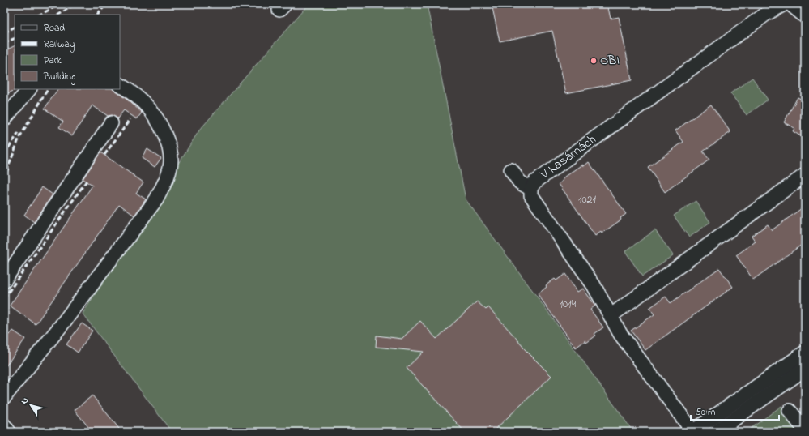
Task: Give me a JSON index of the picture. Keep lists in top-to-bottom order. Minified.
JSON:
{"streets":{"street":["V Kasárnách"]},"places":["OBI"],"house_numbers":["1021","1014"],"legend":["Road","Railway","Park","Building"],"scale_bar":"50 m","north":"top left"}
